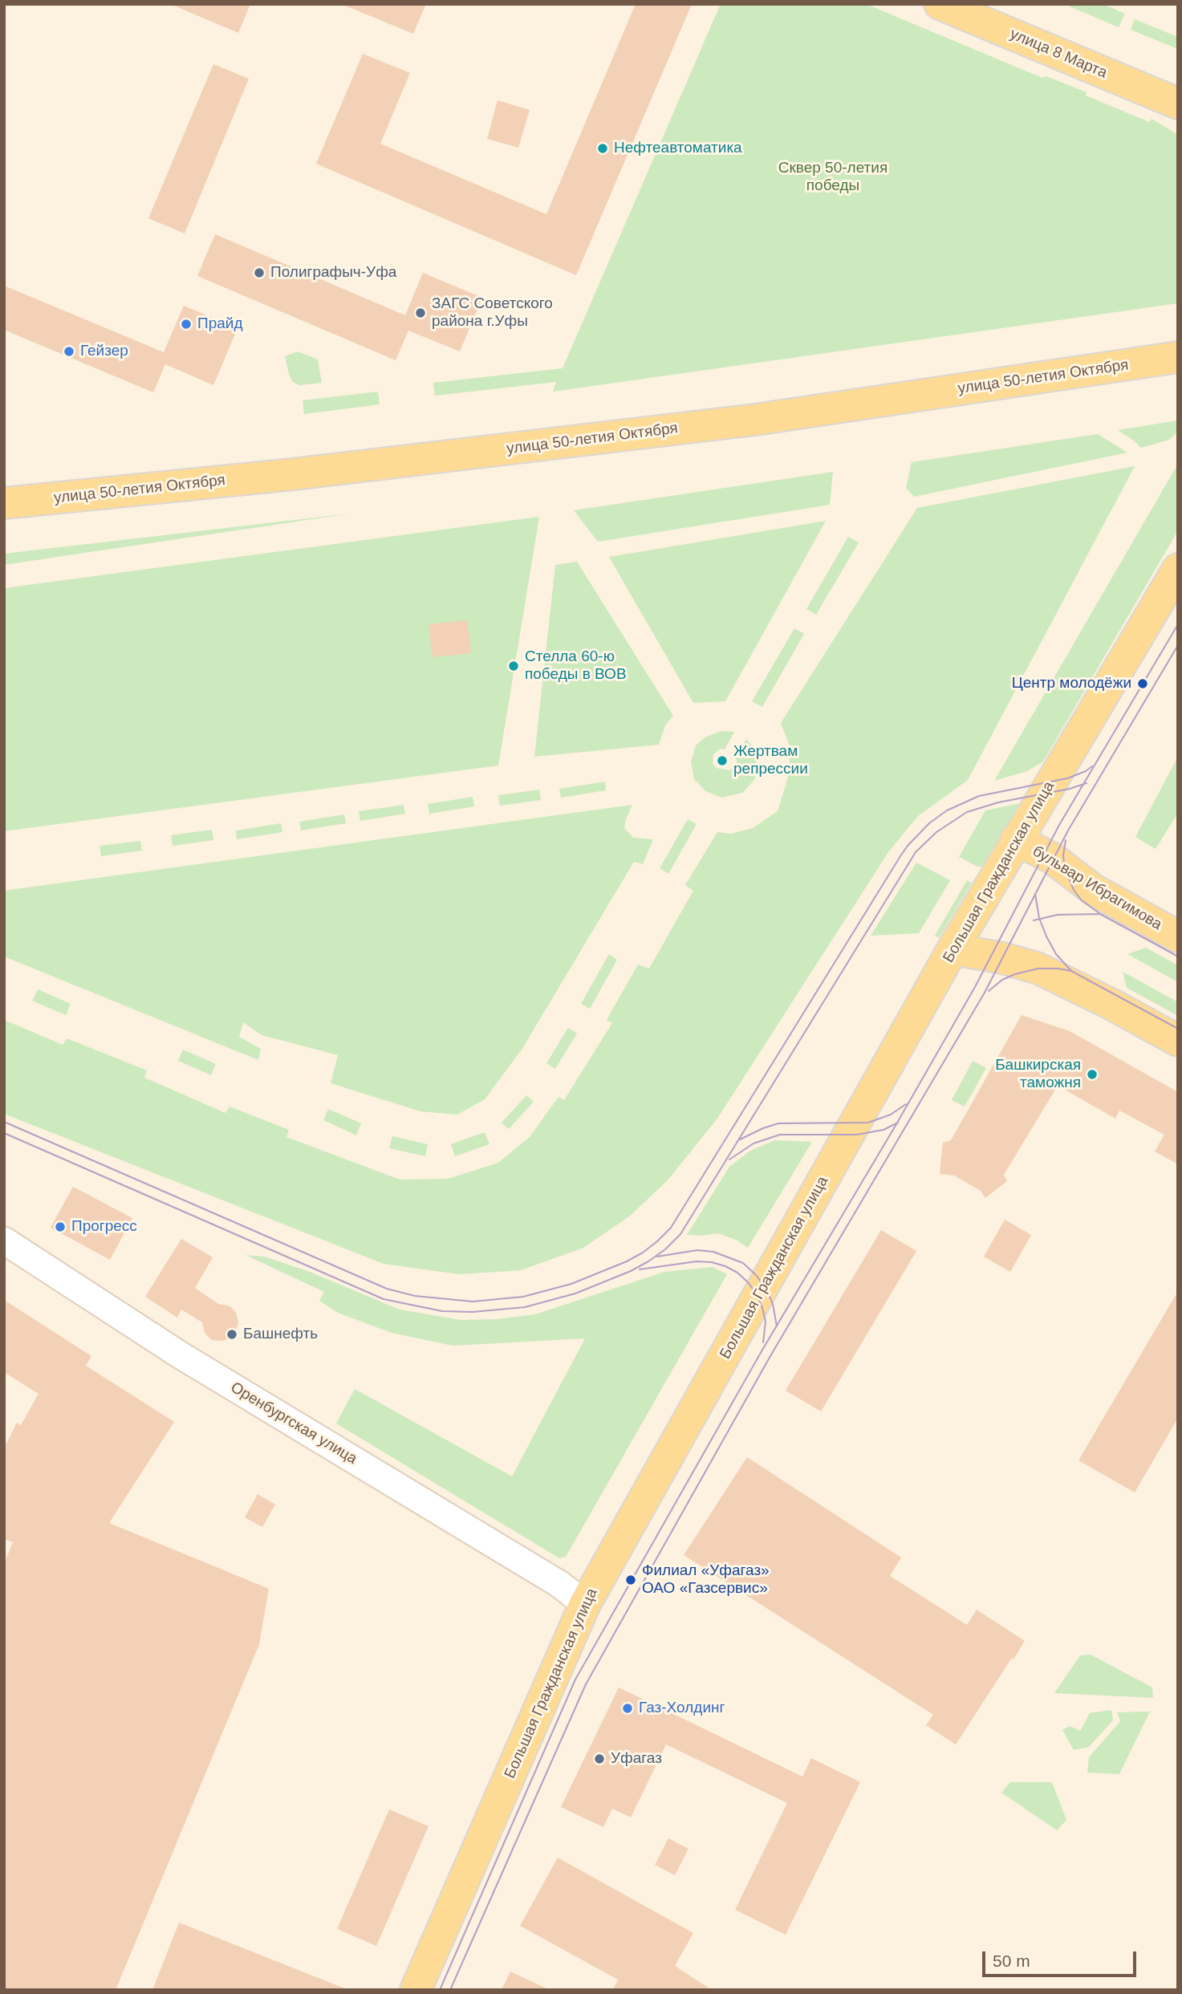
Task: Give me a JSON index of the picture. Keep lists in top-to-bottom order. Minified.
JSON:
{"streets":{"main road":["улица 8 Марта","улица 50-летия Октября","Большая Гражданская улица","бульвар Ибрагимова"],"street":["Оренбургская улица"]},"crossings":[["Большая Гражданская улица","бульвар Ибрагимова"],["Большая Гражданская улица","Оренбургская улица"]],"parks":["Сквер 50-летия победы"],"places":["Нефтеавтоматика","Полиграфыч-Уфа","ЗАГС Советского района г.Уфы","Прайд","Гейзер","Стелла 60-ю победы в ВОВ","Центр молодёжи","Жертвам репрессии","Башкирская таможня","Прогресс","Башнефть","Филиал «Уфагаз» ОАО «Газсервис»","Газ-Холдинг","Уфагаз"],"scale_bar":"50 m"}
